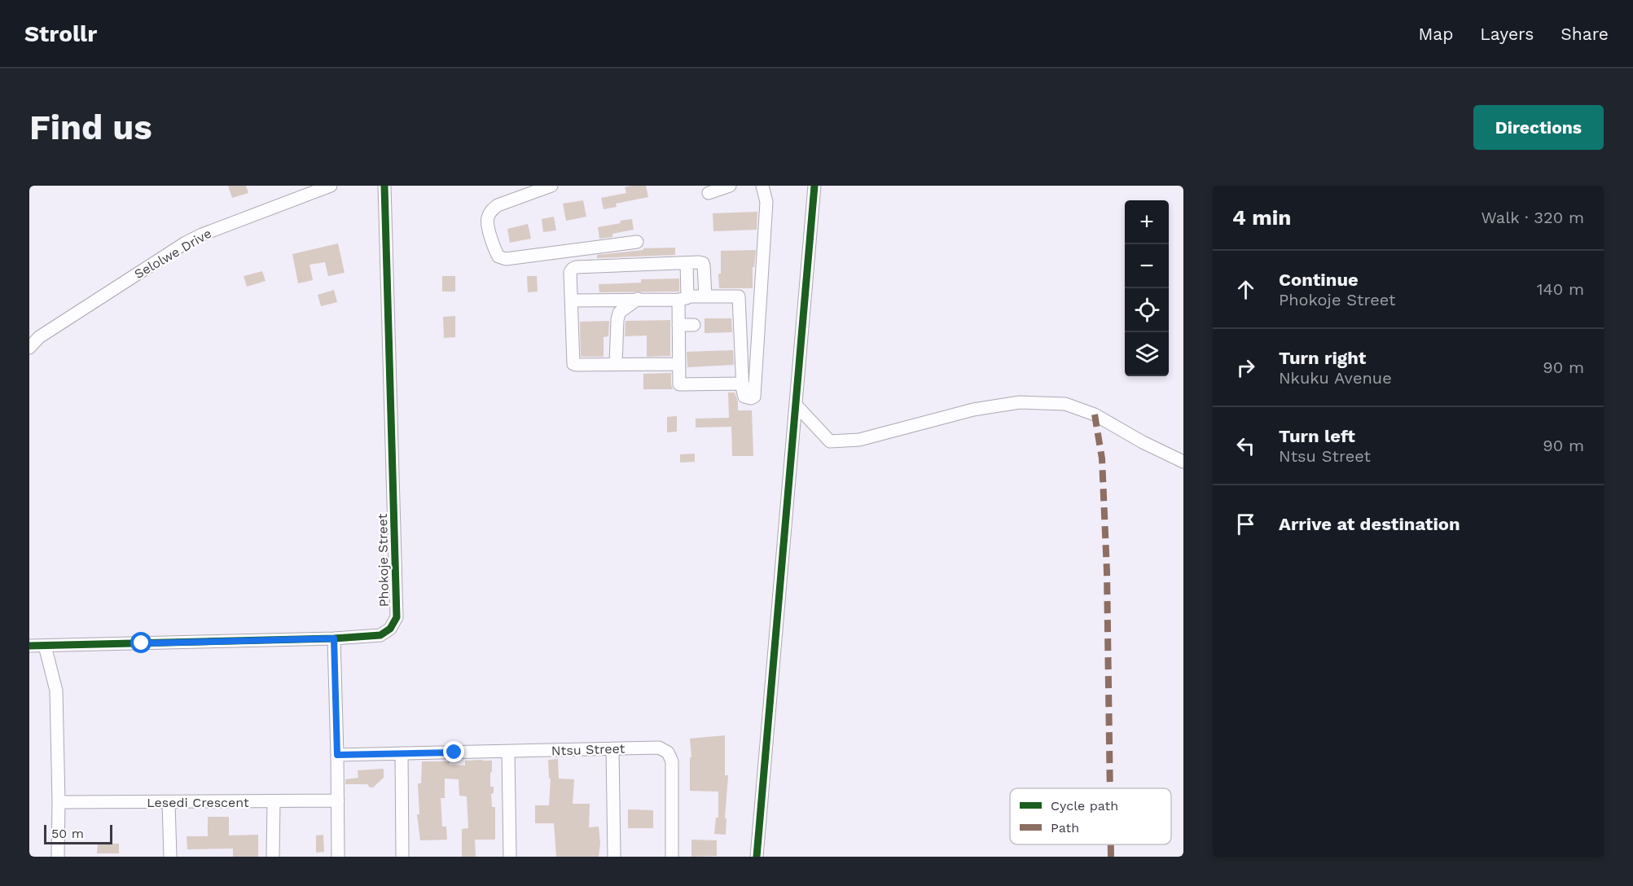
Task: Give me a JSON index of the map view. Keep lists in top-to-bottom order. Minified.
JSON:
{"streets":{"street":["Selolwe Drive","Phokoje Street","Ntsu Street","Lesedi Crescent"]},"legend":["Cycle path","Path"],"scale_bar":"50 m","page":{"header":"Strollr","nav":["Map","Layers","Share"],"buttons":"Directions","title":"Find us","heading":["4 min","Walk · 320 m"],"map_buttons":["+","−"],"list":[["Continue","Phokoje Street","140 m"],["Turn right","Nkuku Avenue","90 m"],["Turn left","Ntsu Street","90 m"],"Arrive at destination"],"scale":"50 m"}}
